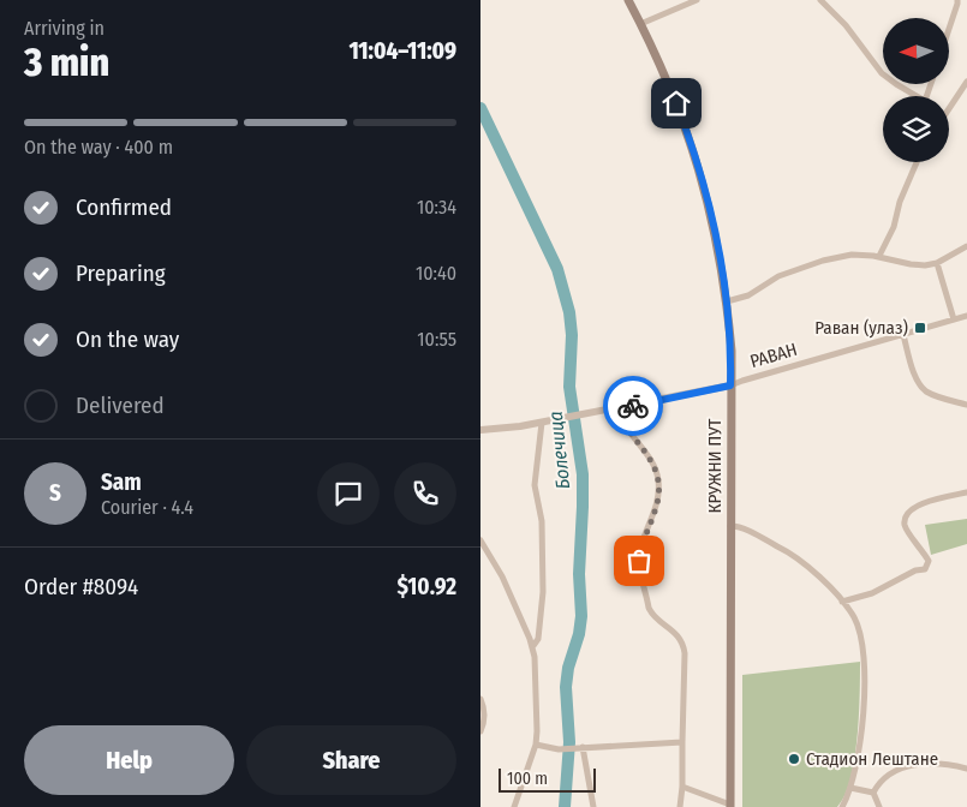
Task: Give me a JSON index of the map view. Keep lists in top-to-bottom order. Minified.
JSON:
{"streets":{"main road":["КРУЖНИ ПУТ"],"street":["РАВАН"]},"crossings":[["РАВАН","КРУЖНИ ПУТ"]],"water":["Болечица"],"places":{"transit":["Раван (улаз)"],"other":["Стадион Лештане"]},"scale_bar":"100 m","north":"left","page":{"heading":["3 min","Arriving in","11:04–11:09"],"panel":["Sam","Courier · 4.4","Order #8094","$10.92"],"bar":"On the way · 400 m","list":[["Confirmed","10:34"],["Preparing","10:40"],["On the way","10:55"],"Delivered"],"round":"S","buttons":["Help","Share"],"scale":"100 m"}}
